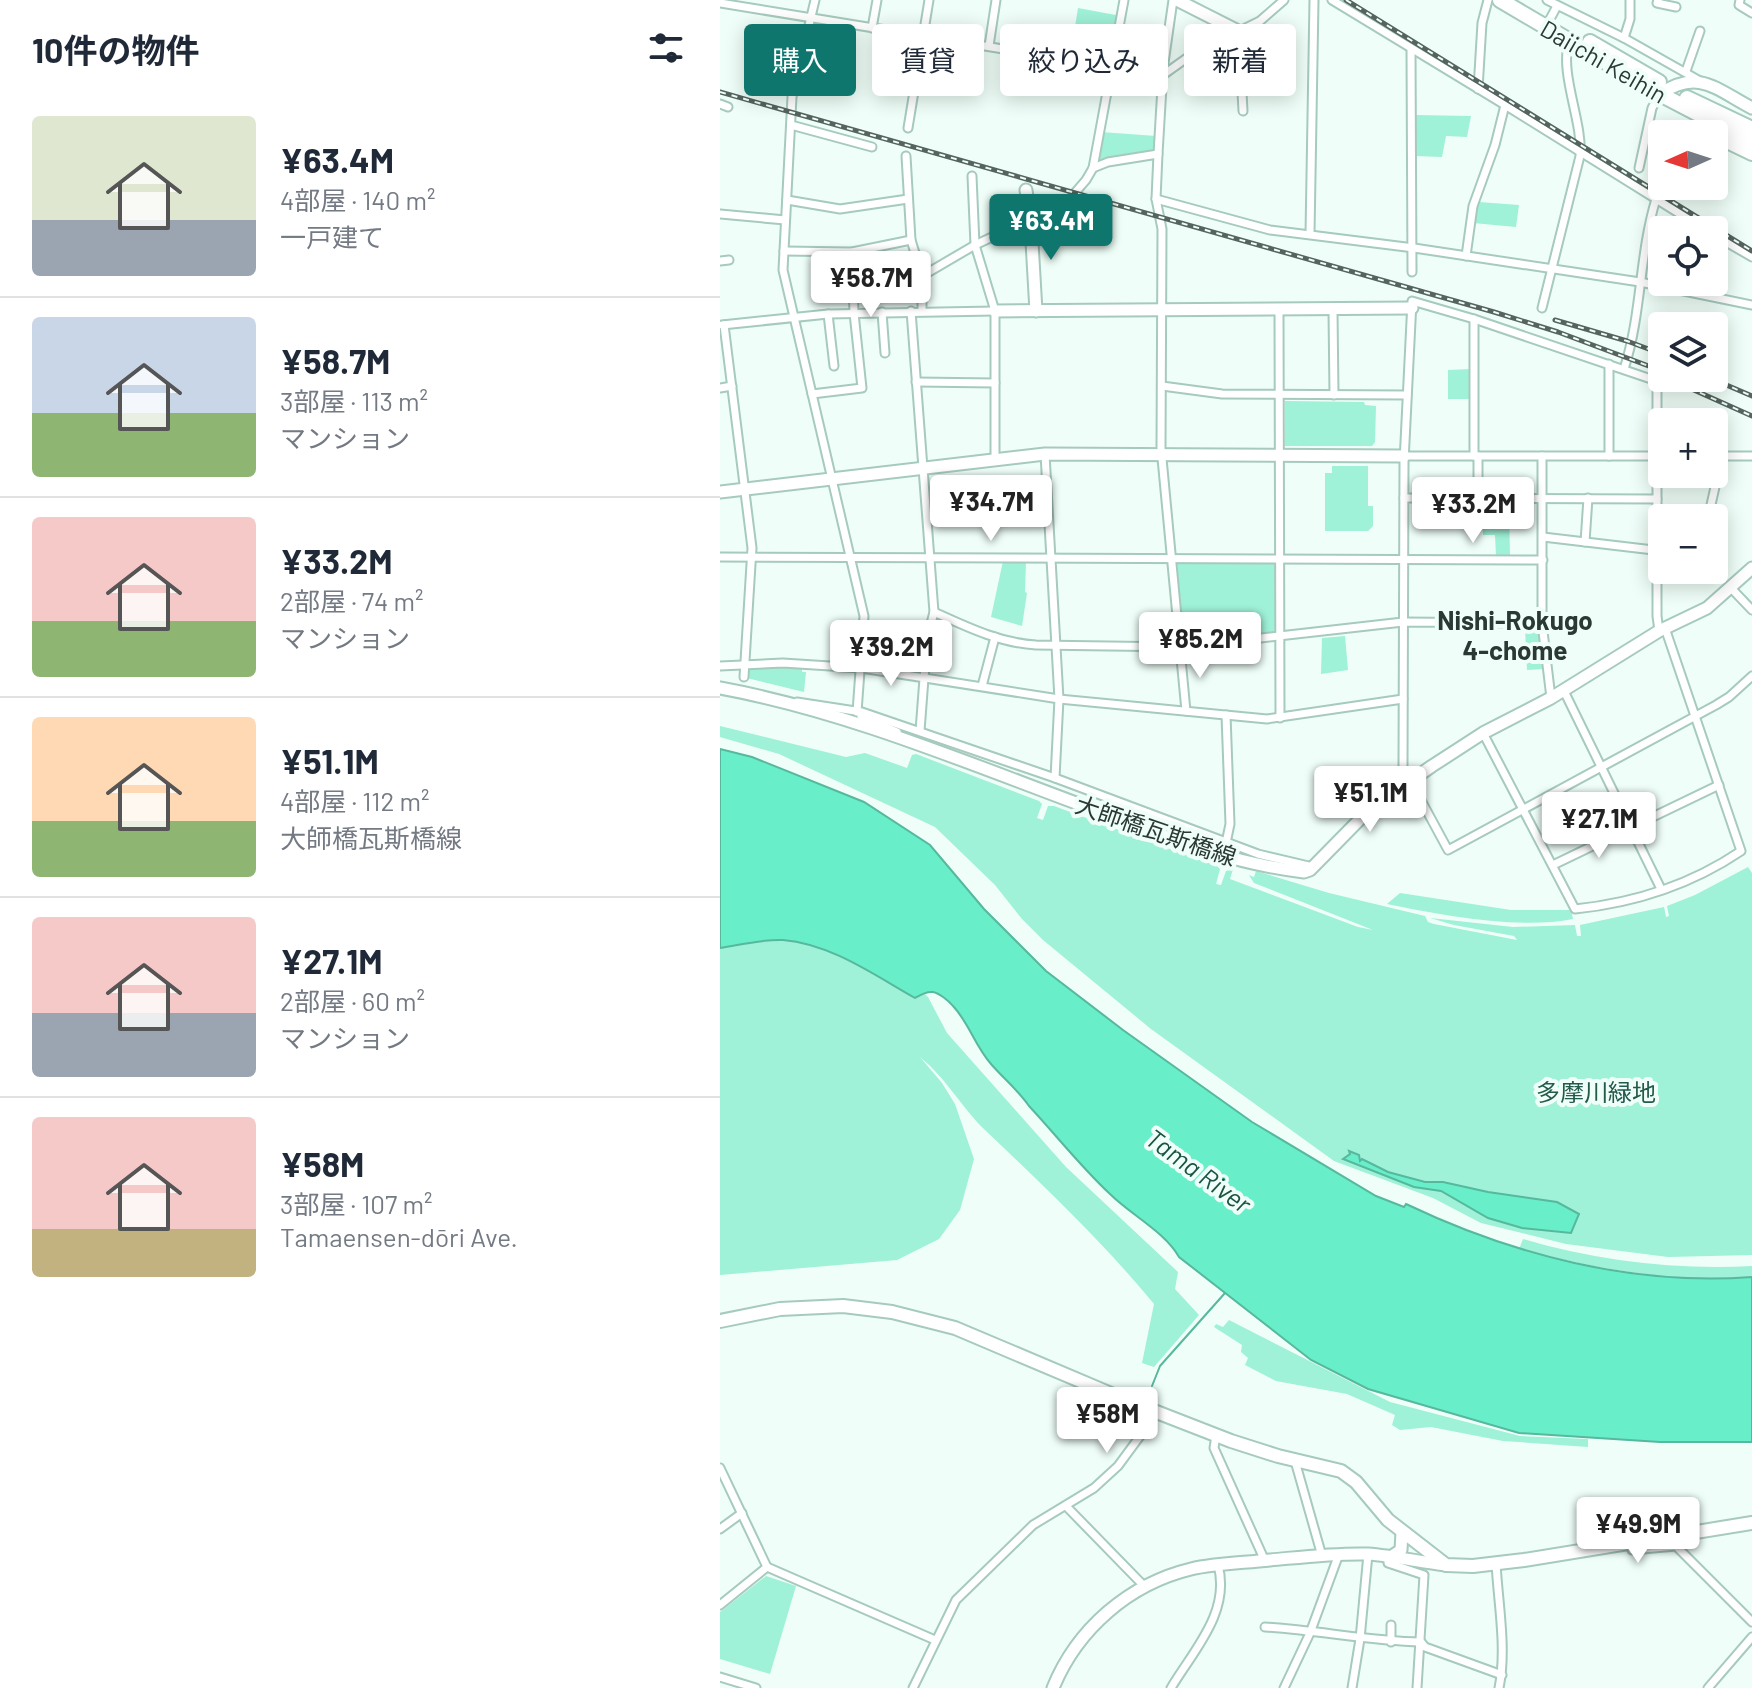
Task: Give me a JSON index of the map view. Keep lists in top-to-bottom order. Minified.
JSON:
{"streets":{"highway":["Daiichi Keihin"],"street":["大師橋瓦斯橋線"]},"districts":["Nishi-Rokugo 4-chome"],"water":["Tama River"],"parks":["多摩川緑地"],"north":"left","page":{"heading":"10件の物件","chip":["購入","賃貸","絞り込み","新着"],"list":[{"name":"¥63.4M","note":"4部屋 · 140 m² · 一戸建て"},{"name":"¥58.7M","note":"3部屋 · 113 m² · マンション"},{"name":"¥33.2M","note":"2部屋 · 74 m² · マンション"},{"name":"¥51.1M","note":"4部屋 · 112 m² · 大師橋瓦斯橋線"},{"name":"¥27.1M","note":"2部屋 · 60 m² · マンション"},{"name":"¥58M","note":"3部屋 · 107 m² · Tamaensen-dōri Ave."}],"map_buttons":["+","−"],"price":["¥63.4M","¥58.7M","¥34.7M","¥33.2M","¥85.2M","¥39.2M","¥51.1M","¥27.1M","¥58M","¥49.9M"]}}
